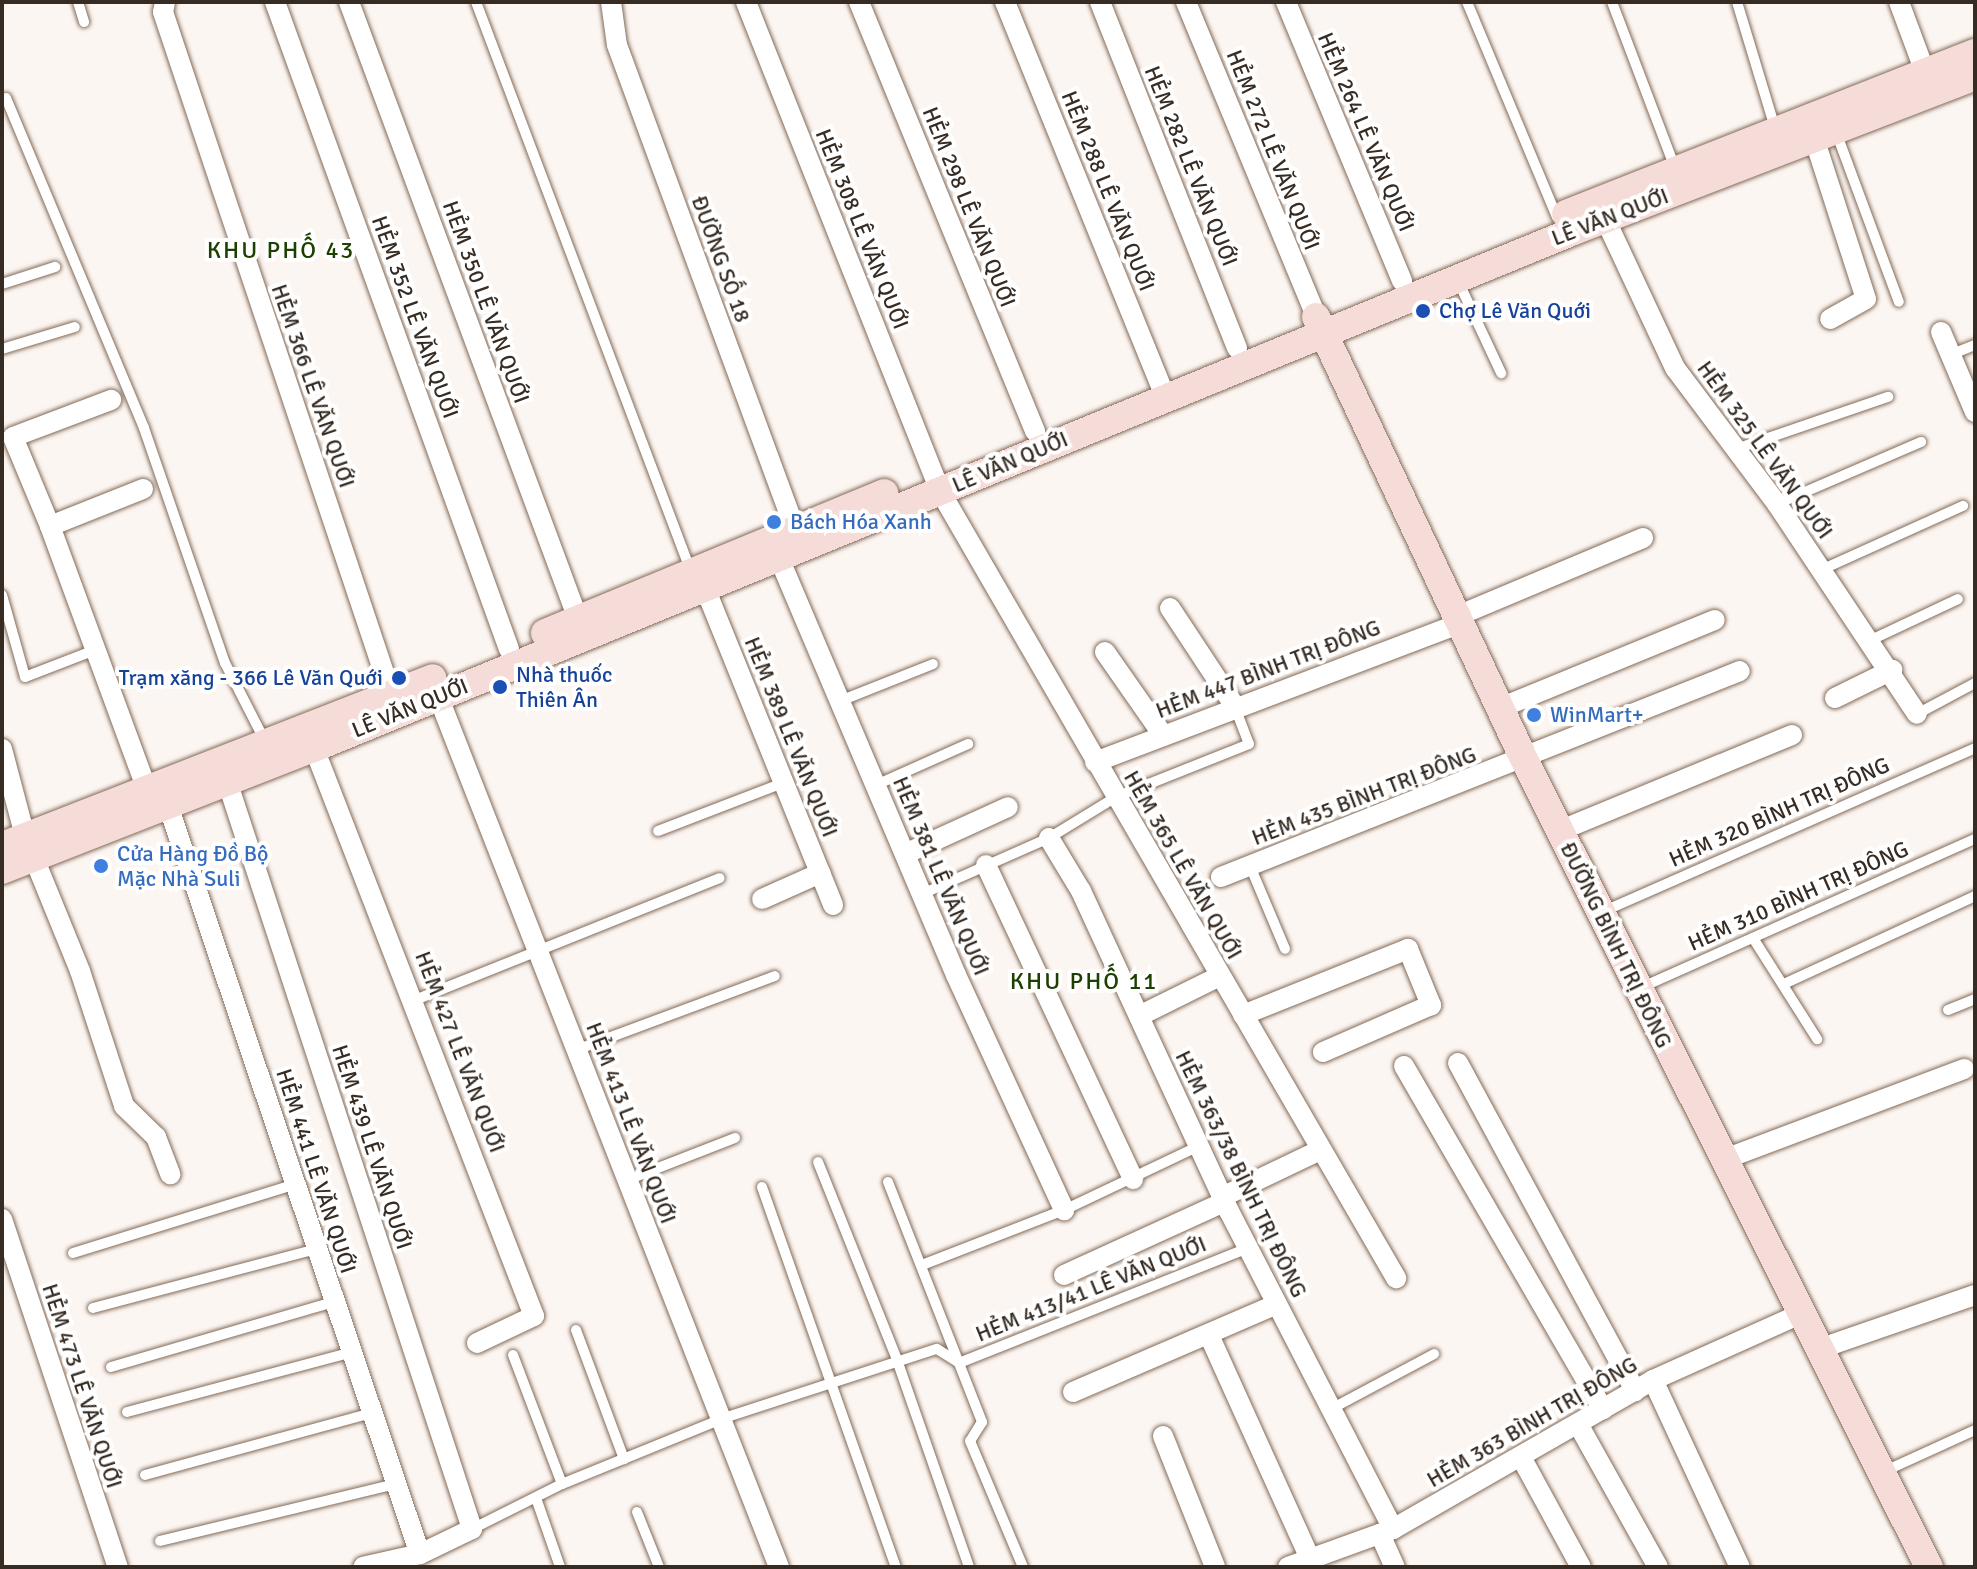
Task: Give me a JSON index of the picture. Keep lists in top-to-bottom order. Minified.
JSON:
{"streets":{"main road":["LÊ VĂN QUỚI","ĐƯỜNG BÌNH TRỊ ĐÔNG"],"street":["HẺM 264 LÊ VĂN QUỚI","HẺM 272 LÊ VĂN QUỚI","HẺM 282 LÊ VĂN QUỚI","HẺM 288 LÊ VĂN QUỚI","HẺM 298 LÊ VĂN QUỚI","HẺM 308 LÊ VĂN QUỚI","ĐƯỜNG SỐ 18","HẺM 350 LÊ VĂN QUỚI","HẺM 352 LÊ VĂN QUỚI","HẺM 366 LÊ VĂN QUỚI","HẺM 325 LÊ VĂN QUỚI","HẺM 447 BÌNH TRỊ ĐÔNG","HẺM 389 LÊ VĂN QUỚI","HẺM 435 BÌNH TRỊ ĐÔNG","HẺM 365 LÊ VĂN QUỚI","HẺM 381 LÊ VĂN QUỚI","HẺM 427 LÊ VĂN QUỚI","HẺM 413 LÊ VĂN QUỚI","HẺM 439 LÊ VĂN QUỚI","HẺM 441 LÊ VĂN QUỚI","HẺM 363/38 BÌNH TRỊ ĐÔNG","HẺM 473 LÊ VĂN QUỚI","HẺM 363 BÌNH TRỊ ĐÔNG"],"lane":["HẺM 320 BÌNH TRỊ ĐÔNG","HẺM 310 BÌNH TRỊ ĐÔNG","HẺM 413/41 LÊ VĂN QUỚI"]},"crossings":[["HẺM 264 LÊ VĂN QUỚI","LÊ VĂN QUỚI"],["HẺM 272 LÊ VĂN QUỚI","LÊ VĂN QUỚI"],["HẺM 272 LÊ VĂN QUỚI","ĐƯỜNG BÌNH TRỊ ĐÔNG"],["HẺM 282 LÊ VĂN QUỚI","LÊ VĂN QUỚI"],["HẺM 288 LÊ VĂN QUỚI","LÊ VĂN QUỚI"],["HẺM 298 LÊ VĂN QUỚI","LÊ VĂN QUỚI"],["LÊ VĂN QUỚI","HẺM 308 LÊ VĂN QUỚI"],["LÊ VĂN QUỚI","ĐƯỜNG SỐ 18"],["LÊ VĂN QUỚI","HẺM 350 LÊ VĂN QUỚI"],["LÊ VĂN QUỚI","HẺM 352 LÊ VĂN QUỚI"],["LÊ VĂN QUỚI","HẺM 366 LÊ VĂN QUỚI"],["LÊ VĂN QUỚI","HẺM 325 LÊ VĂN QUỚI"],["LÊ VĂN QUỚI","HẺM 389 LÊ VĂN QUỚI"],["LÊ VĂN QUỚI","HẺM 365 LÊ VĂN QUỚI"],["LÊ VĂN QUỚI","HẺM 381 LÊ VĂN QUỚI"],["LÊ VĂN QUỚI","ĐƯỜNG BÌNH TRỊ ĐÔNG"],["LÊ VĂN QUỚI","HẺM 427 LÊ VĂN QUỚI"],["LÊ VĂN QUỚI","HẺM 413 LÊ VĂN QUỚI"],["LÊ VĂN QUỚI","HẺM 439 LÊ VĂN QUỚI"],["LÊ VĂN QUỚI","HẺM 441 LÊ VĂN QUỚI"],["HẺM 308 LÊ VĂN QUỚI","HẺM 365 LÊ VĂN QUỚI"],["HẺM 447 BÌNH TRỊ ĐÔNG","HẺM 365 LÊ VĂN QUỚI"],["HẺM 447 BÌNH TRỊ ĐÔNG","ĐƯỜNG BÌNH TRỊ ĐÔNG"],["HẺM 435 BÌNH TRỊ ĐÔNG","ĐƯỜNG BÌNH TRỊ ĐÔNG"],["HẺM 320 BÌNH TRỊ ĐÔNG","ĐƯỜNG BÌNH TRỊ ĐÔNG"],["HẺM 310 BÌNH TRỊ ĐÔNG","ĐƯỜNG BÌNH TRỊ ĐÔNG"],["ĐƯỜNG BÌNH TRỊ ĐÔNG","HẺM 363 BÌNH TRỊ ĐÔNG"],["HẺM 413 LÊ VĂN QUỚI","HẺM 413/41 LÊ VĂN QUỚI"],["HẺM 439 LÊ VĂN QUỚI","HẺM 413/41 LÊ VĂN QUỚI"],["HẺM 363/38 BÌNH TRỊ ĐÔNG","HẺM 413/41 LÊ VĂN QUỚI"],["HẺM 363/38 BÌNH TRỊ ĐÔNG","HẺM 363 BÌNH TRỊ ĐÔNG"]],"districts":["KHU PHỐ 43","KHU PHỐ 11"],"places":["Chợ Lê Văn Quới","Bách Hóa Xanh","Trạm xăng - 366 Lê Văn Quới","Nhà thuốc Thiên Ân","WinMart+","Cửa Hàng Đồ Bộ Mặc Nhà Suli"]}
